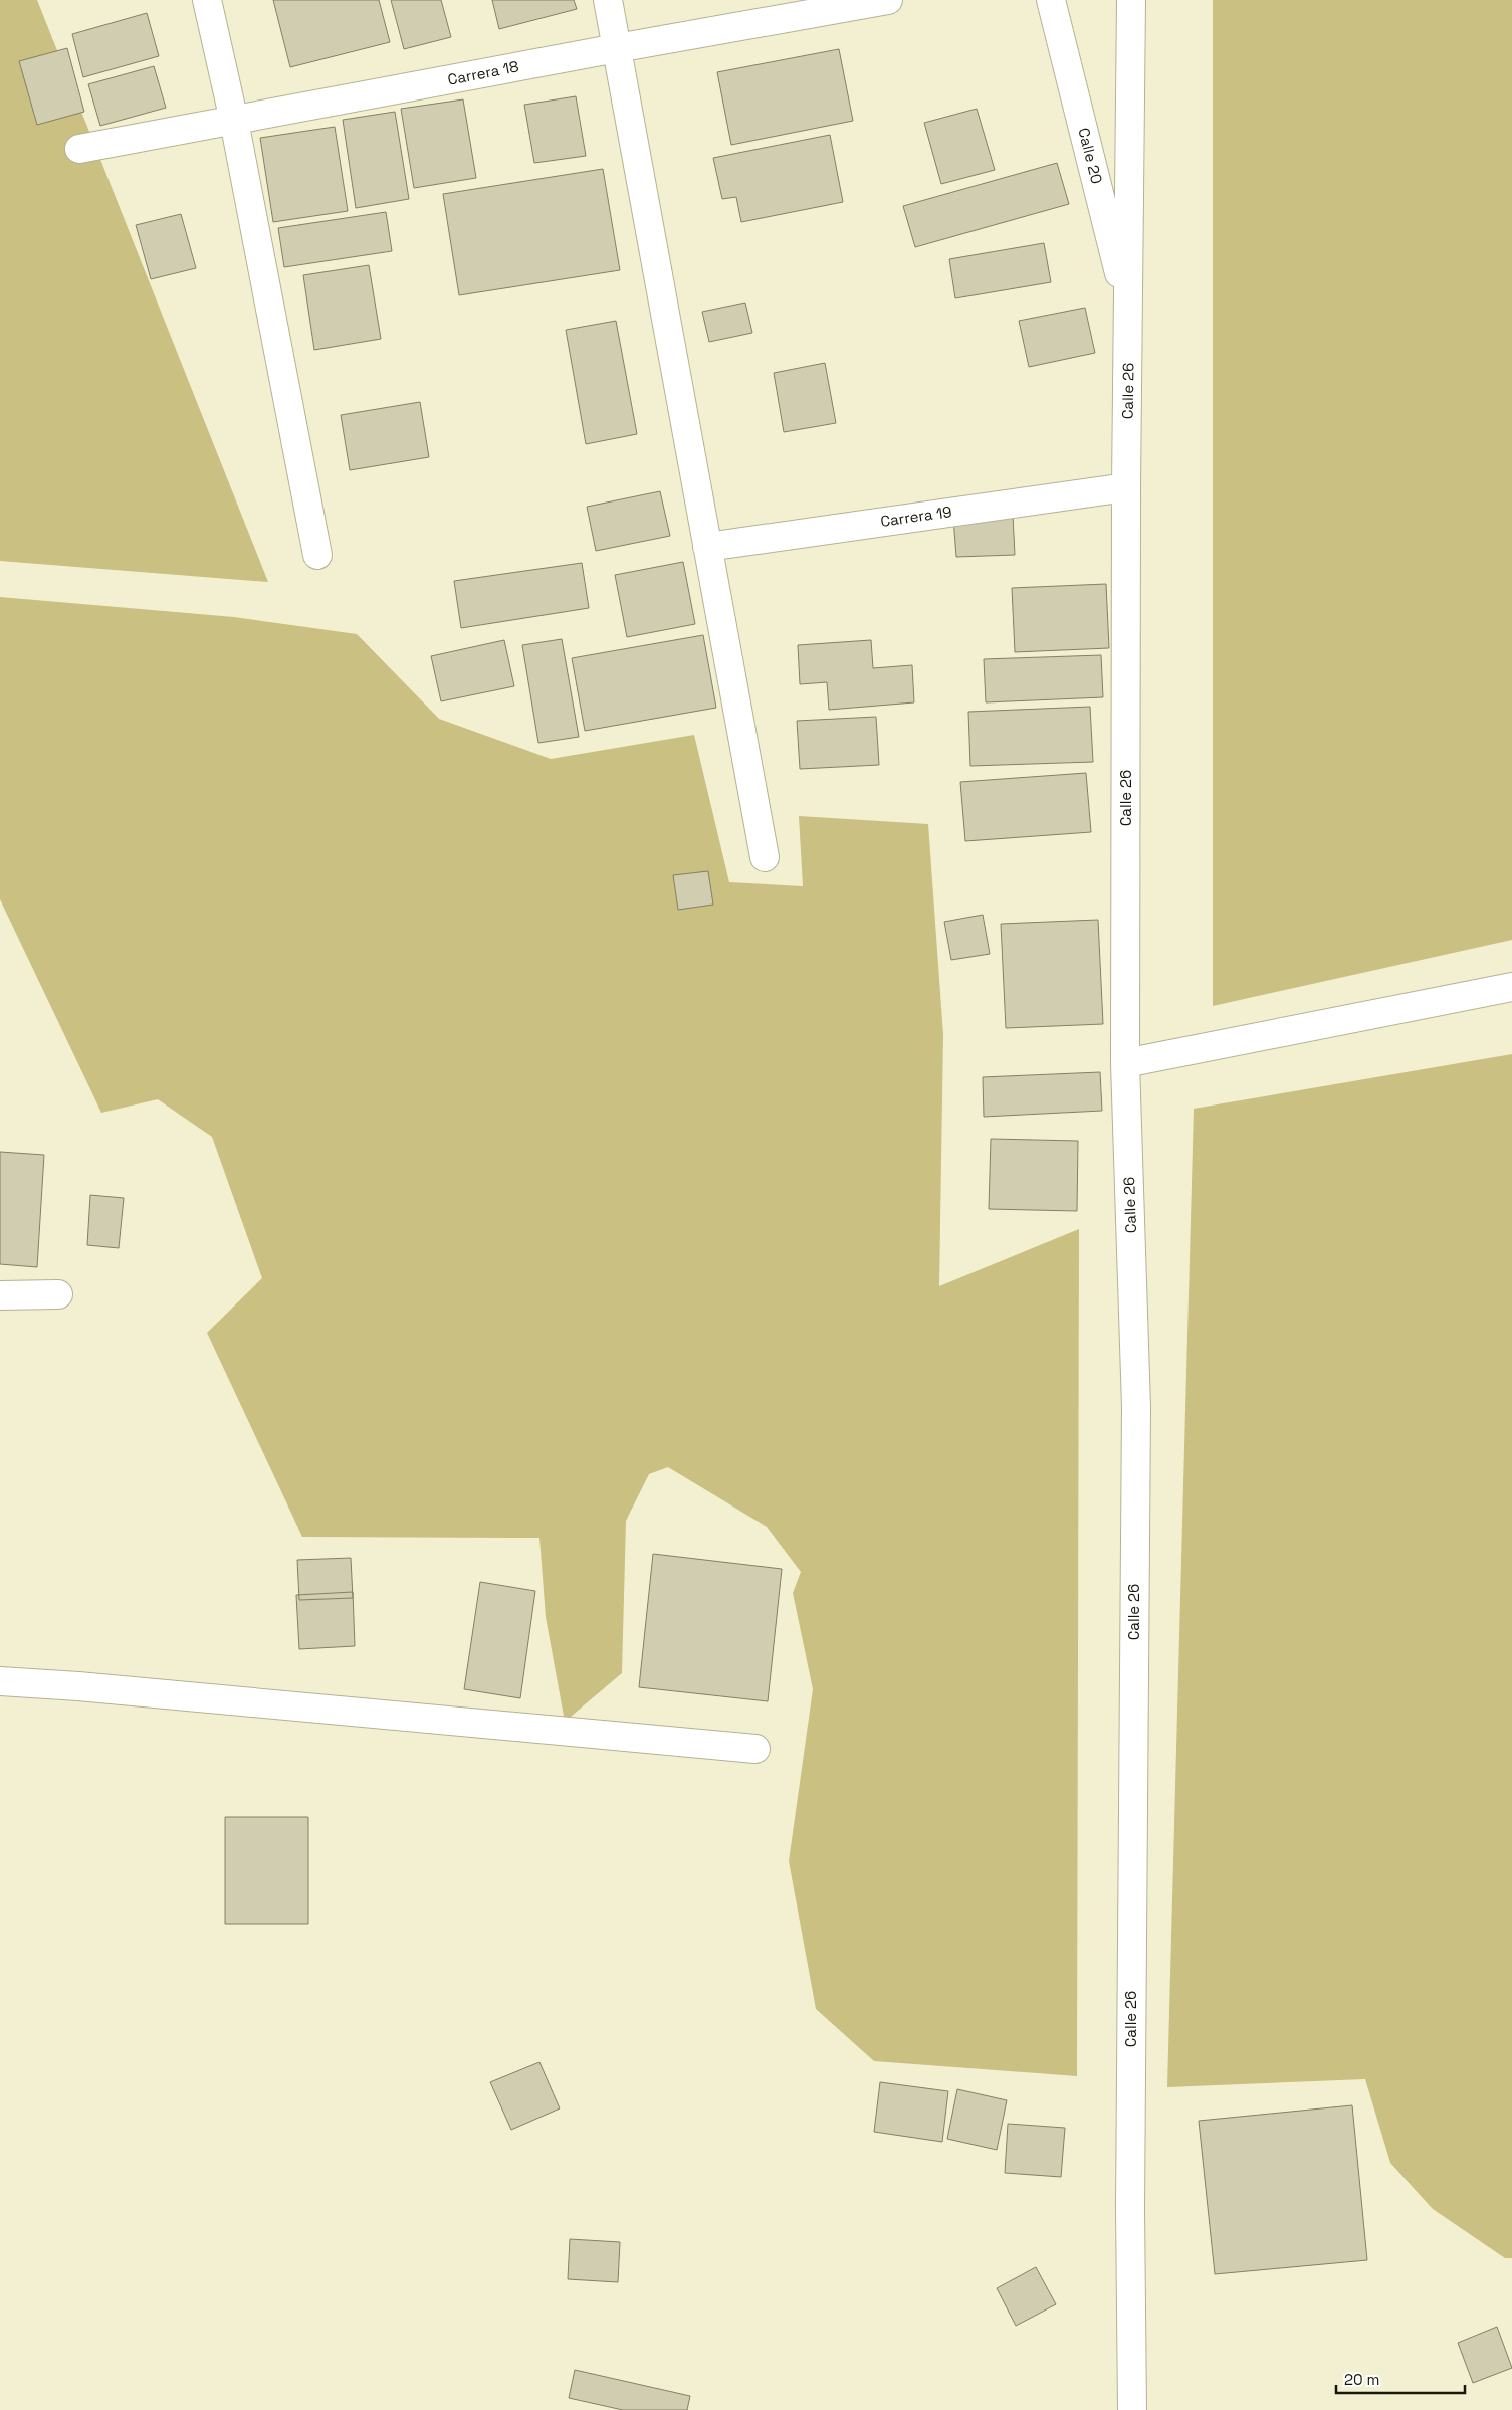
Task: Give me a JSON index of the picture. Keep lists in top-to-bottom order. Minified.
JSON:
{"streets":{"street":["Carrera 18","Calle 20","Calle 26","Carrera 19"]},"crossings":[["Calle 20","Calle 26"],["Calle 26","Carrera 19"]],"scale_bar":"20 m"}
